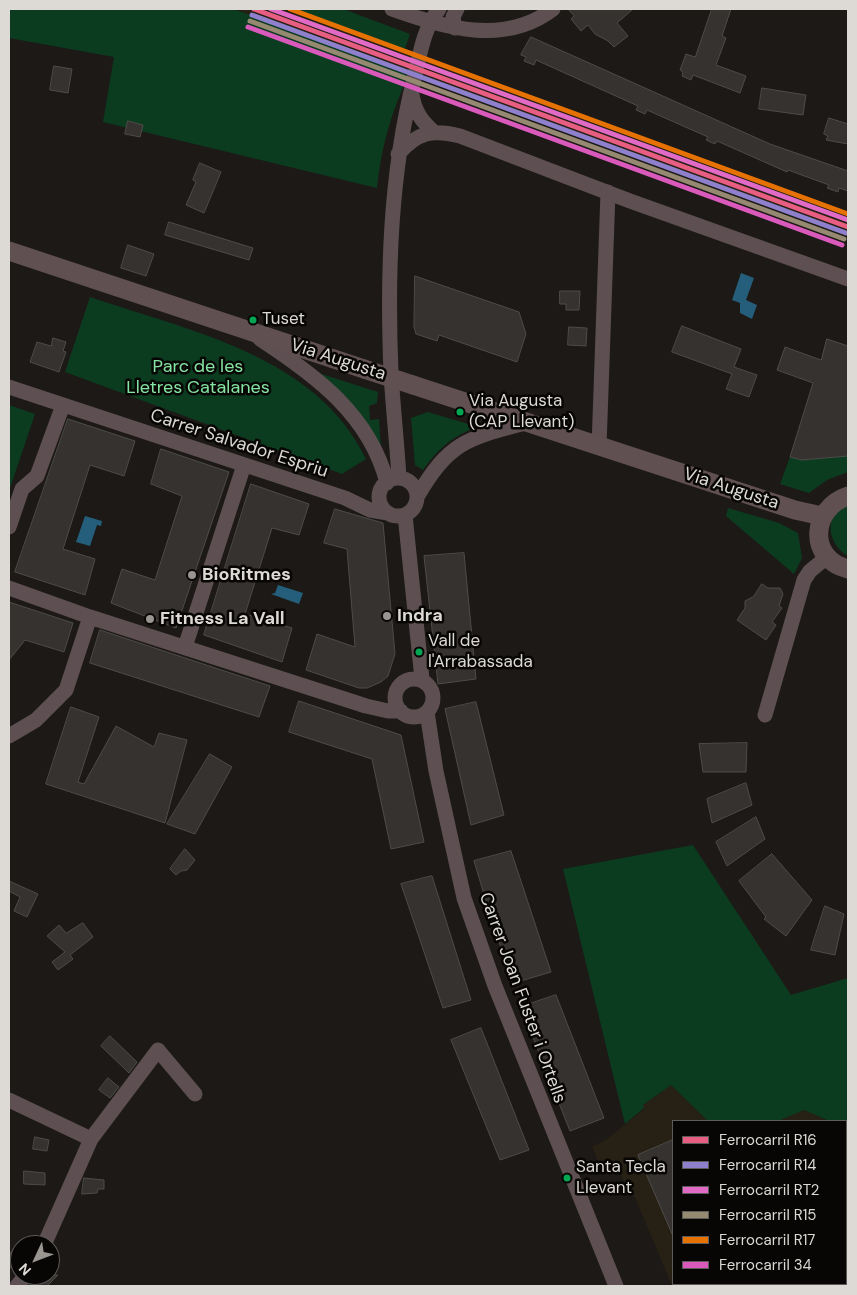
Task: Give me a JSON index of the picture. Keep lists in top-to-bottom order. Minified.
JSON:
{"streets":{"main road":["Via Augusta"],"street":["Carrer Salvador Espriu","Carrer Joan Fuster i Ortells"]},"parks":["Parc de les Lletres Catalanes"],"places":["Tuset","Via Augusta (CAP Llevant)","BioRitmes","Indra","Fitness La Vall","Vall de l'Arrabassada","Santa Tecla Llevant"],"lines":["rail line R16","rail line RT2","rail line R17","rail line R14","rail line R15","rail line 34"],"legend":["Ferrocarril R16","Ferrocarril R14","Ferrocarril RT2","Ferrocarril R15","Ferrocarril R17","Ferrocarril 34"],"north":"bottom left"}
